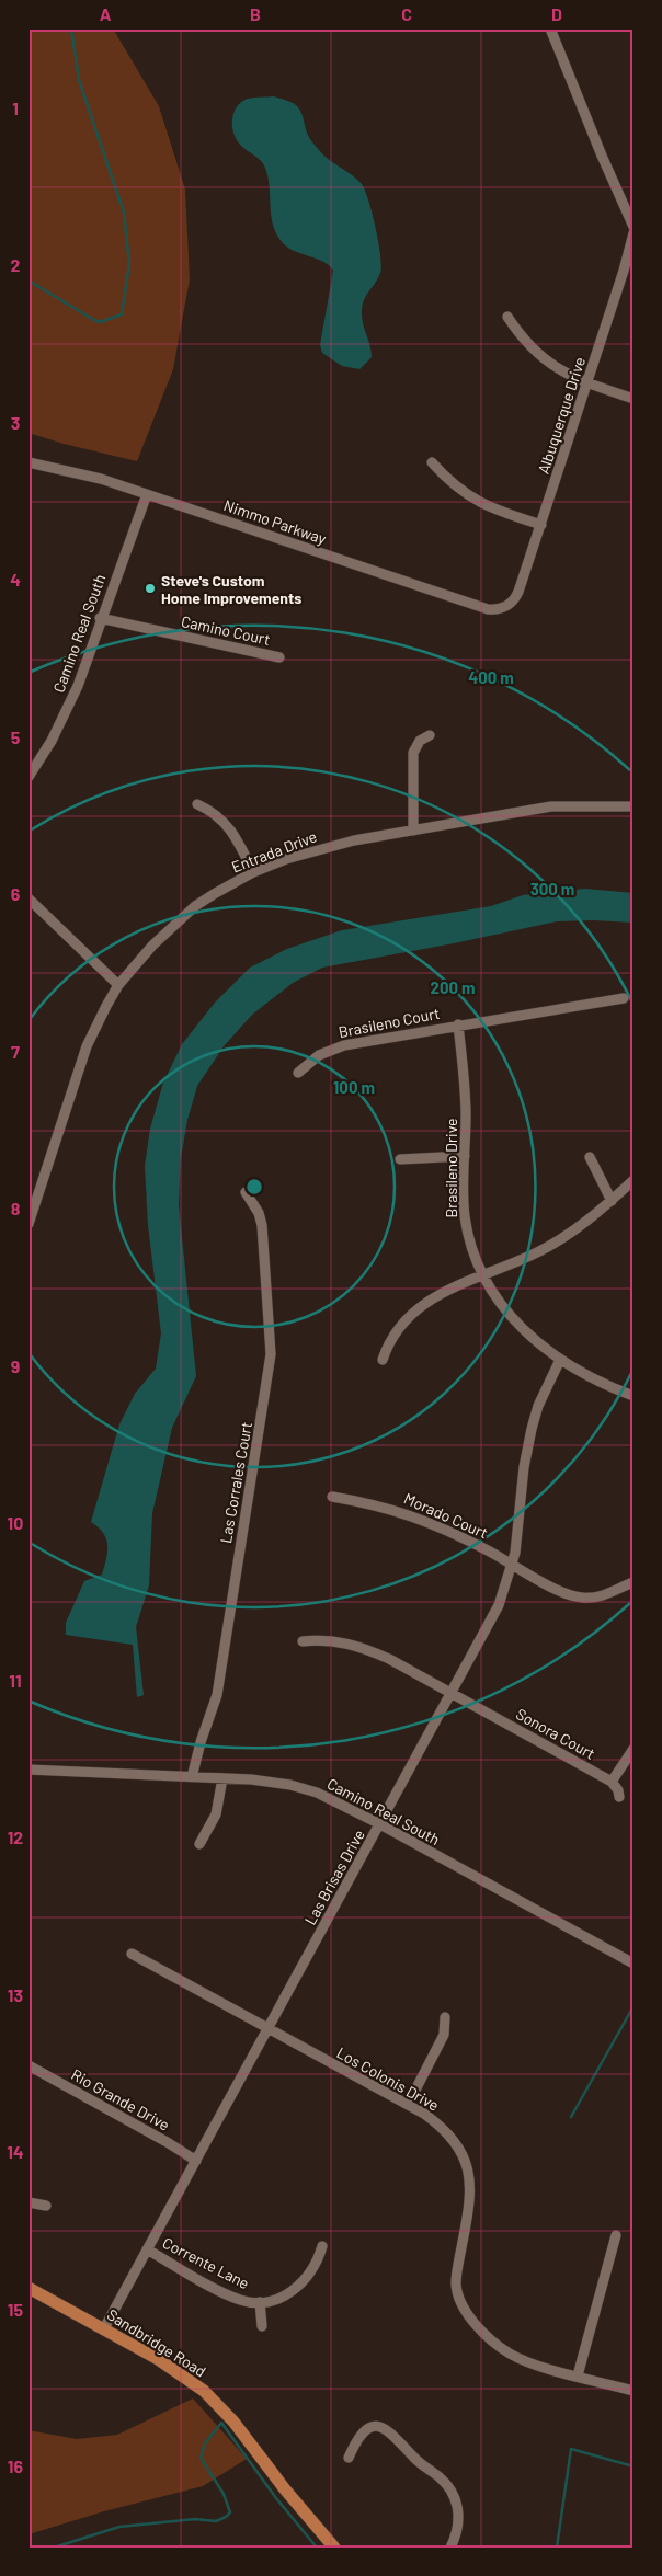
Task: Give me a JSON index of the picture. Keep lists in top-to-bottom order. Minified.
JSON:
{"streets":{"main road":["Sandbridge Road"],"street":["Albuquerque Drive","Nimmo Parkway","Camino Court","Camino Real South","Entrada Drive","Brasileno Court","Brasileno Drive","Las Corrales Court","Morado Court","Sonora Court","Las Brisas Drive","Los Colonis Drive","Rio Grande Drive","Corrente Lane"]},"crossings":[["Albuquerque Drive","Nimmo Parkway"],["Nimmo Parkway","Camino Real South"],["Camino Court","Camino Real South"],["Camino Real South","Las Corrales Court"],["Camino Real South","Las Brisas Drive"],["Brasileno Court","Brasileno Drive"],["Brasileno Drive","Las Brisas Drive"],["Morado Court","Las Brisas Drive"],["Sonora Court","Las Brisas Drive"],["Las Brisas Drive","Los Colonis Drive"],["Las Brisas Drive","Rio Grande Drive"],["Las Brisas Drive","Corrente Lane"],["Las Brisas Drive","Sandbridge Road"]],"places":["Steve's Custom Home Improvements"],"grid":{"columns":["A","B","C","D"],"rows":["1","2","3","4","5","6","7","8","9","10","11","12","13","14","15","16"]},"rings":["400 m","300 m","200 m","100 m"]}
